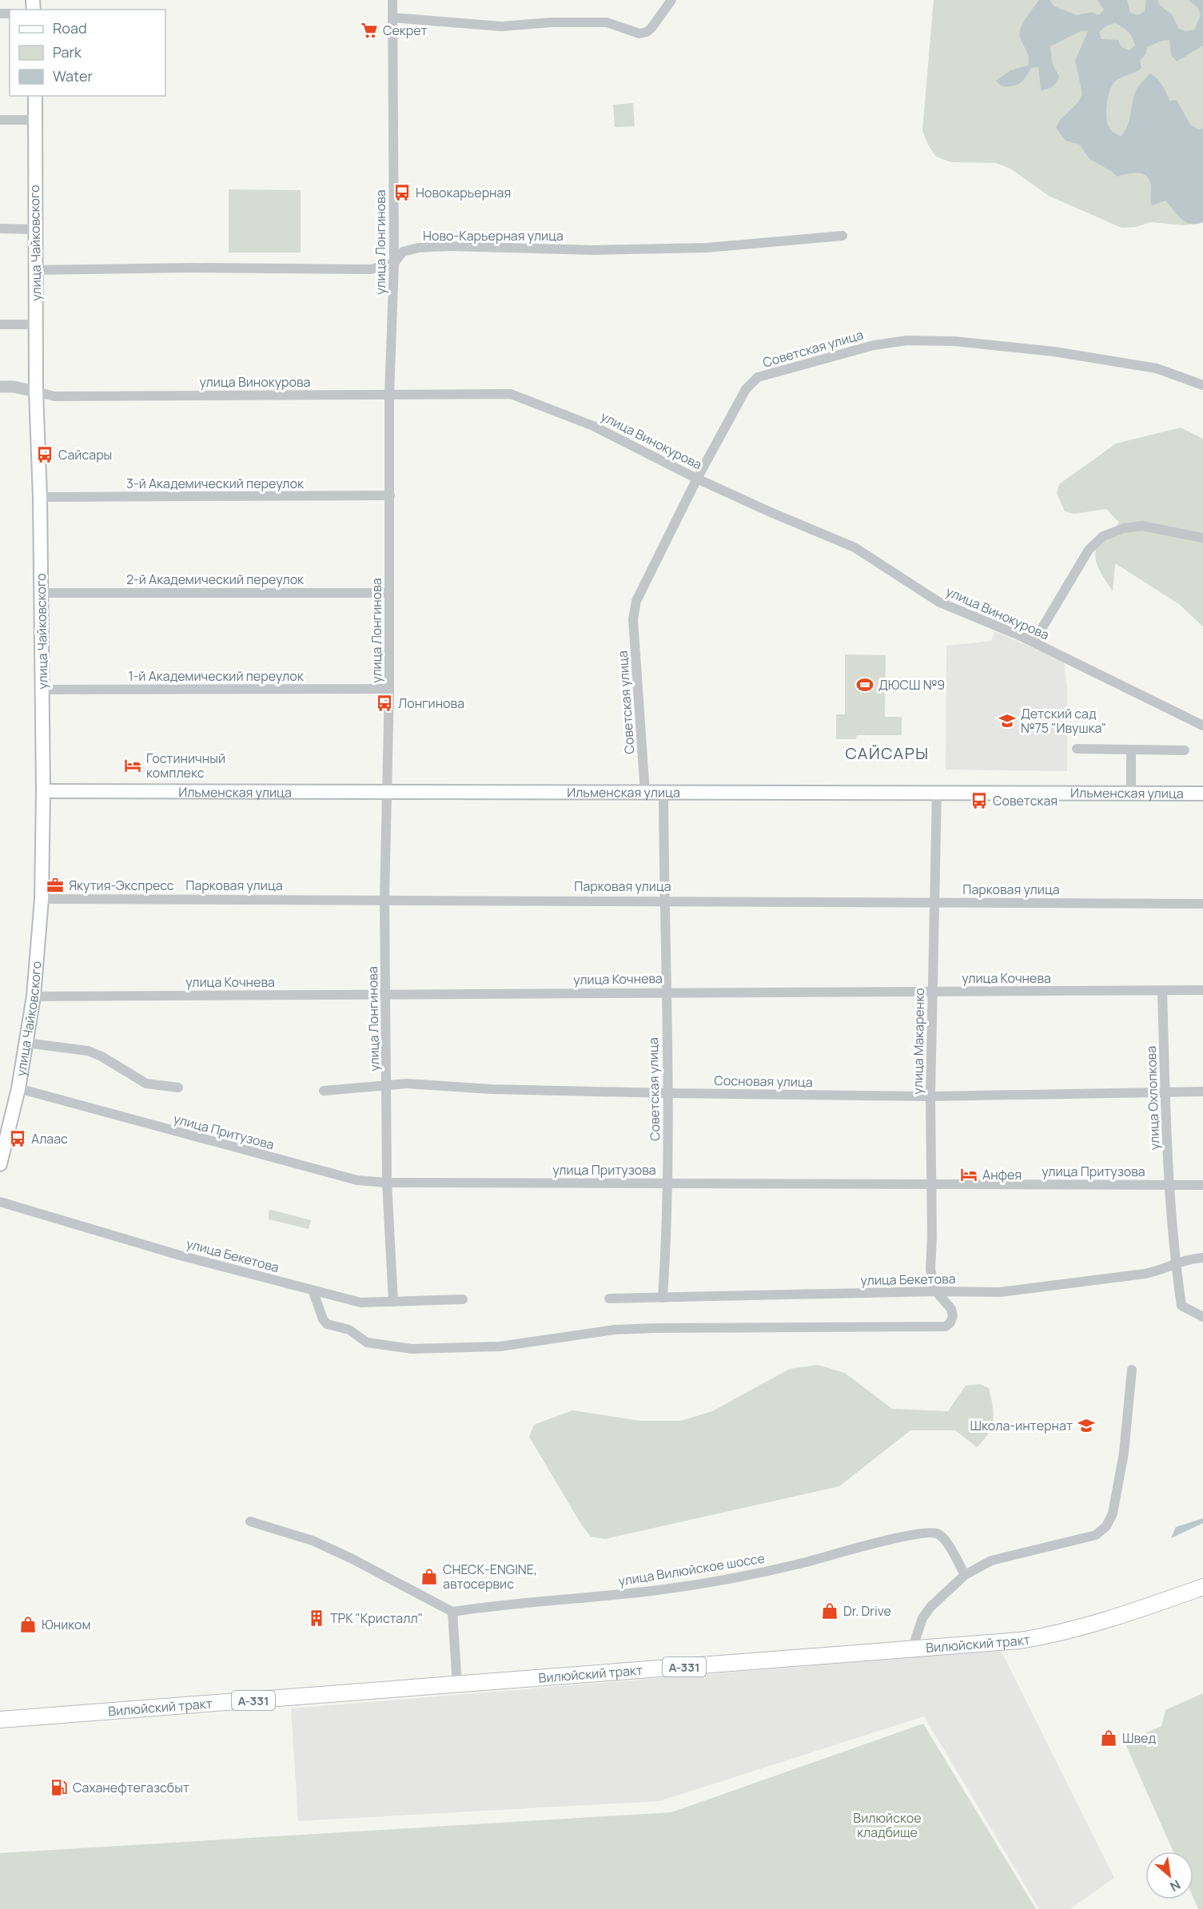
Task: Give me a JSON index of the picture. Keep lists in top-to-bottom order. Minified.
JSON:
{"streets":{"main road":["улица Чайковского","Ильменская улица","Вилюйский тракт","А-331"],"street":["Ново-Карьерная улица","улица Лонгинова","Советская улица","улица Винокурова","3-й Академический переулок","2-й Академический переулок","1-й Академический переулок","Парковая улица","улица Кочнева","улица Макаренко","Сосновая улица","улица Охлопкова","улица Притузова","улица Бекетова","улица Вилюйское шоссе"]},"crossings":[["Ново-Карьерная улица","улица Лонгинова"],["Ново-Карьерная улица","улица Чайковского"],["улица Лонгинова","улица Винокурова"],["улица Лонгинова","3-й Академический переулок"],["улица Лонгинова","2-й Академический переулок"],["улица Лонгинова","1-й Академический переулок"],["улица Лонгинова","Ильменская улица"],["улица Лонгинова","Парковая улица"],["улица Лонгинова","улица Кочнева"],["улица Лонгинова","Сосновая улица"],["улица Лонгинова","улица Притузова"],["улица Лонгинова","улица Бекетова"],["улица Чайковского","улица Винокурова"],["улица Чайковского","3-й Академический переулок"],["улица Чайковского","2-й Академический переулок"],["улица Чайковского","1-й Академический переулок"],["улица Чайковского","Ильменская улица"],["улица Чайковского","Парковая улица"],["улица Чайковского","улица Кочнева"],["улица Чайковского","улица Притузова"],["Советская улица","улица Винокурова"],["Советская улица","Ильменская улица"],["Советская улица","Парковая улица"],["Советская улица","улица Кочнева"],["Советская улица","Сосновая улица"],["Советская улица","улица Притузова"],["Советская улица","улица Бекетова"],["Ильменская улица","улица Макаренко"],["Парковая улица","улица Макаренко"],["улица Кочнева","улица Макаренко"],["улица Кочнева","улица Охлопкова"],["улица Макаренко","Сосновая улица"],["улица Макаренко","улица Притузова"],["улица Макаренко","улица Бекетова"],["Сосновая улица","улица Охлопкова"],["улица Охлопкова","улица Притузова"],["улица Охлопкова","улица Бекетова"]],"districts":["САЙСАРЫ"],"parks":["Вилюйское кладбище"],"places":{"supermarket":["Секрет"],"bus stop":["Новокарьерная","Сайсары","Лонгинова","Советская","Алаас"],"sports":["ДЮСШ №9"],"school or university":["Детский сад №75 \"Ивушка\"","Школа-интернат"],"hotel":["Гостиничный комплекс","Анфея"],"office":["Якутия-Экспресс"],"shop":["CHECK-ENGINE, автосервис","Dr. Drive","Юником","Швед"],"building":["ТРК \"Кристалл\""],"fuel station":["Саханефтегазсбыт"]},"legend":["Road","Park","Water"],"north":"bottom right"}
